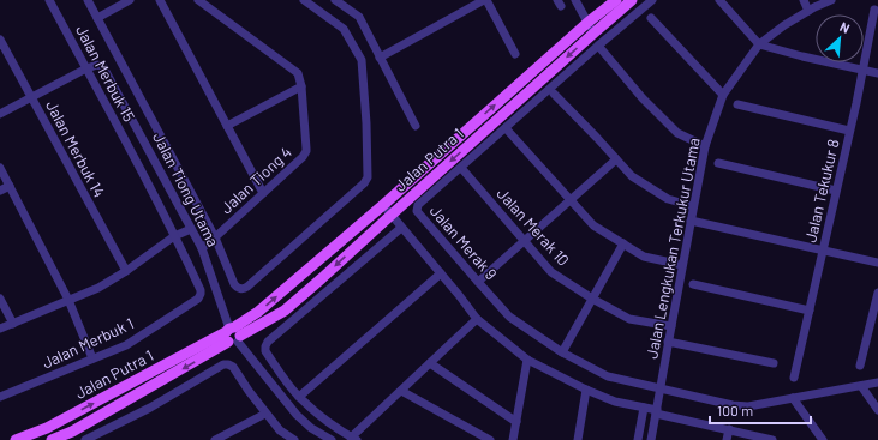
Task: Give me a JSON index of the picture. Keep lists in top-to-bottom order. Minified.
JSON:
{"streets":{"main road":["Jalan Putra 1"],"street":["Jalan Merbuk 15","Jalan Merbuk 14","Jalan Tiong 4","Jalan Tiong Utama","Jalan Tekukur 8","Jalan Merak 10","Jalan Merak 9","Jalan Lengkukan Terkukur Utama","Jalan Merbuk 1"]},"crossings":[["Jalan Merbuk 15","Jalan Tiong Utama"],["Jalan Merbuk 15","Jalan Merbuk 1"],["Jalan Putra 1","Jalan Tiong Utama"],["Jalan Tiong 4","Jalan Tiong Utama"],["Jalan Merak 10","Jalan Merak 9"],["Jalan Merak 10","Jalan Lengkukan Terkukur Utama"],["Jalan Merak 9","Jalan Lengkukan Terkukur Utama"]],"scale_bar":"100 m","north":"top right"}
